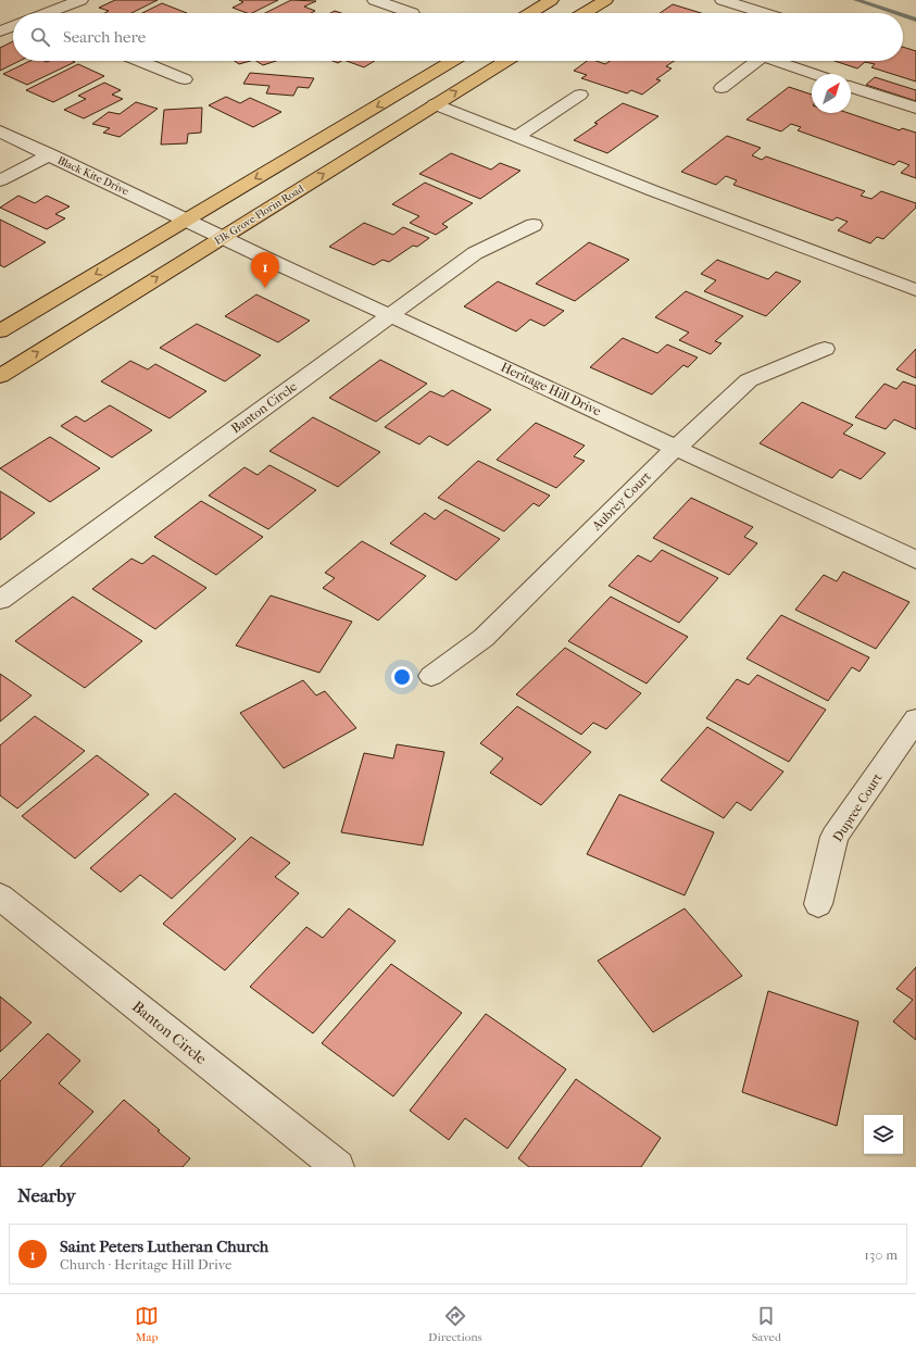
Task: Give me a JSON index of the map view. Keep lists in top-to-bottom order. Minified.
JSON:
{"streets":{"main road":["Elk Grove Florin Road"],"street":["Black Kite Drive","Heritage Hill Drive","Banton Circle","Aubrey Court","Dupree Court"]},"crossings":[["Black Kite Drive","Heritage Hill Drive"],["Elk Grove Florin Road","Heritage Hill Drive"],["Heritage Hill Drive","Banton Circle"],["Heritage Hill Drive","Aubrey Court"]],"north":"top right","page":{"search":"Search here","pins":"1","heading":"Nearby","list":[{"mark":"1","name":"Saint Peters Lutheran Church","note":"Church · Heritage Hill Drive","value":"130 m"}],"nav":["Map","Directions","Saved"]}}
